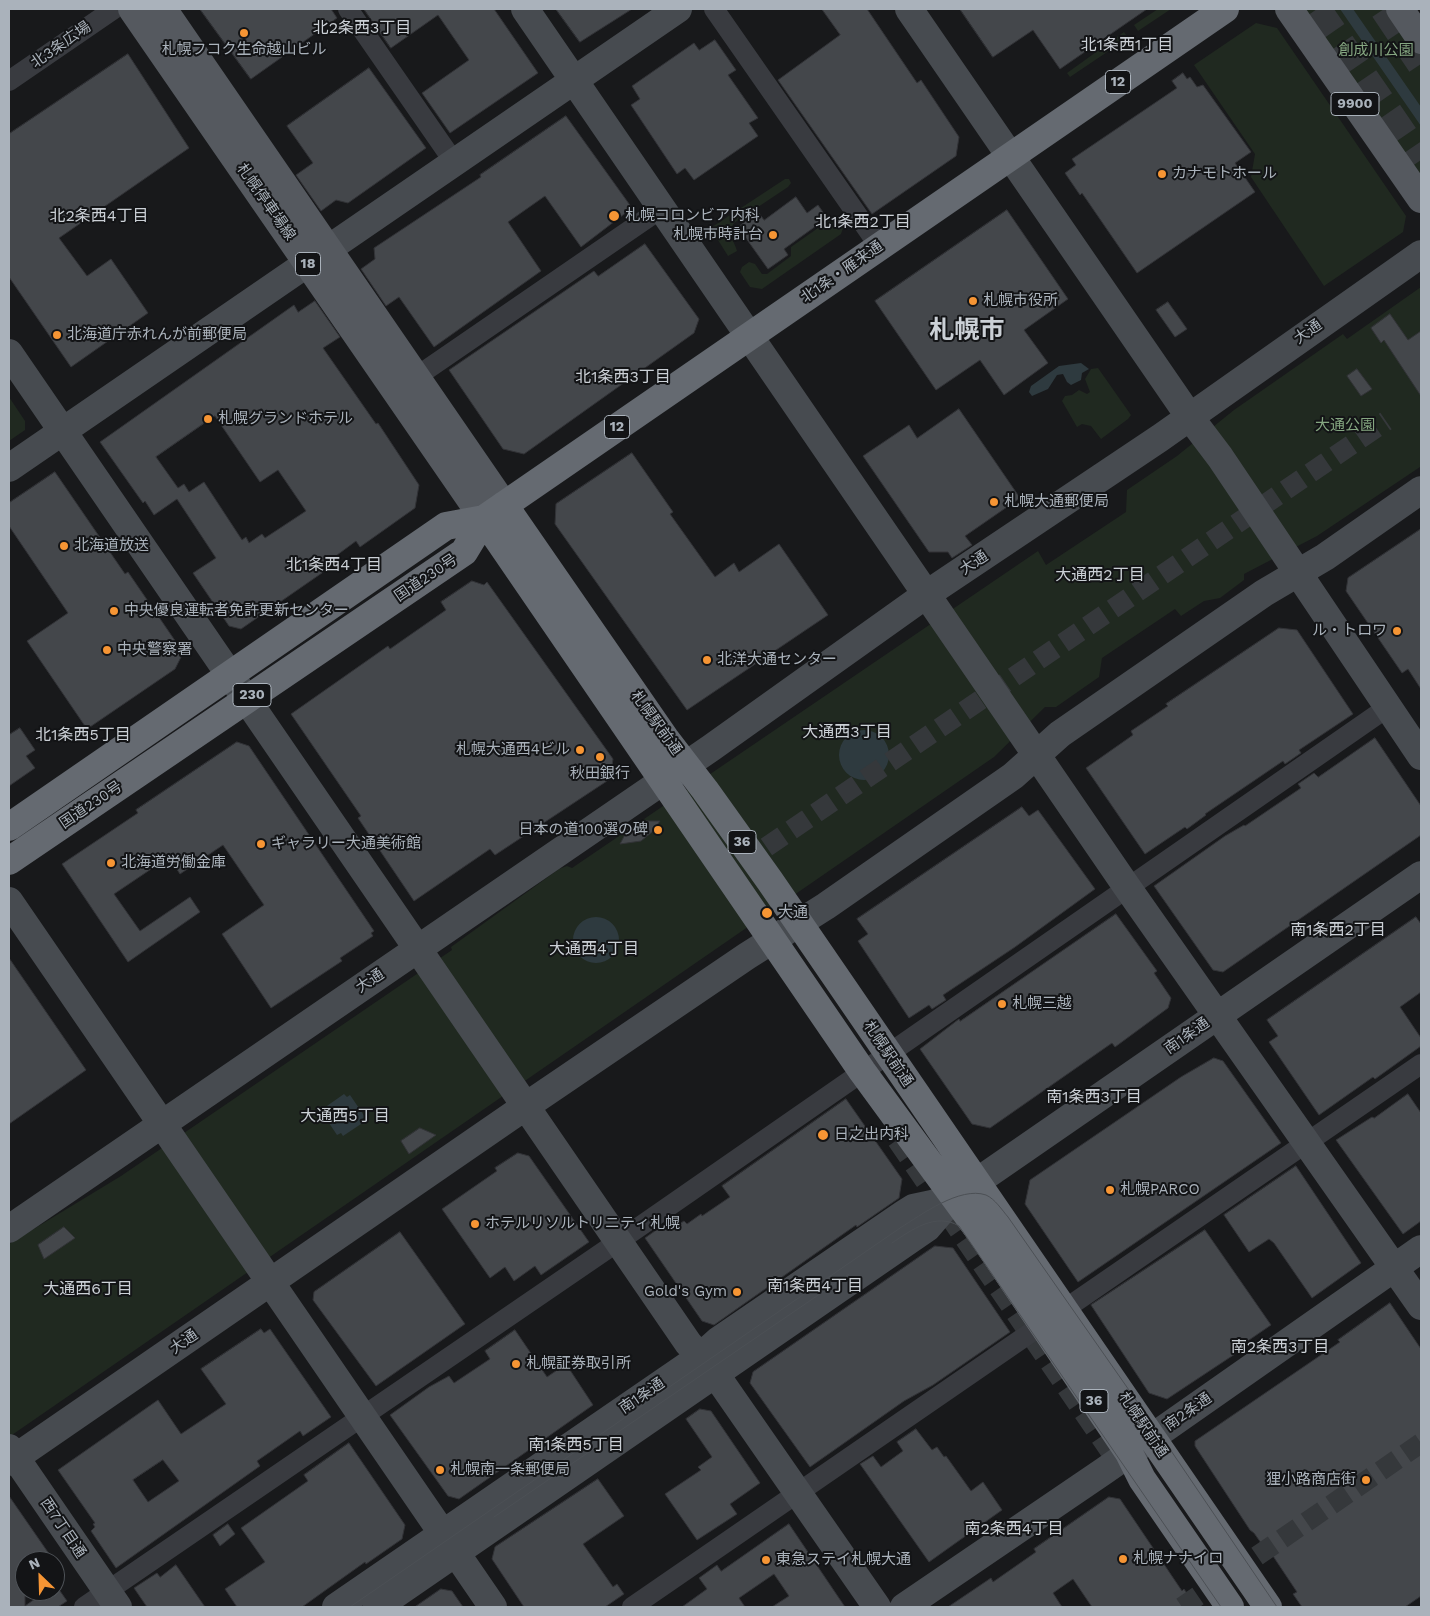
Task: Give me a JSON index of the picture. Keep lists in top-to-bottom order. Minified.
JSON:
{"streets":{"highway":["12","北1条・雁来通","国道230号","230","札幌駅前通","36"],"main road":["9900","札幌停車場線","18"],"street":["北3条広場","大通","南1条通","南2条通","西7丁目通"]},"crossings":[["札幌停車場線","北1条・雁来通"],["札幌停車場線","国道230号"],["札幌停車場線","札幌駅前通"],["北1条・雁来通","国道230号"],["北1条・雁来通","札幌駅前通"],["大通","札幌駅前通"],["大通","西7丁目通"],["国道230号","札幌駅前通"],["札幌駅前通","南1条通"],["札幌駅前通","南2条通"]],"districts":["北2条西3丁目","北1条西1丁目","北2条西4丁目","北1条西2丁目","札幌市","北1条西3丁目","北1条西4丁目","大通西2丁目","大通西3丁目","北1条西5丁目","南1条西2丁目","大通西4丁目","南1条西3丁目","大通西5丁目","南1条西4丁目","大通西6丁目","南2条西3丁目","南1条西5丁目","南2条西4丁目"],"parks":["創成川公園","大通公園"],"places":["札幌フコク生命越山ビル","カナモトホール","札幌コロンビア内科","札幌市時計台","札幌市役所","北海道庁赤れんが前郵便局","札幌グランドホテル","札幌大通郵便局","北海道放送","中央優良運転者免許更新センター","ル・トロワ","中央警察署","北洋大通センター","札幌大通西4ビル","秋田銀行","日本の道100選の碑","ギャラリー大通美術館","北海道労働金庫","大通","札幌三越","日之出内科","札幌PARCO","ホテルリソルトリニティ札幌","Gold's Gym","札幌証券取引所","札幌南一条郵便局","狸小路商店街","札幌ナナイロ","東急ステイ札幌大通"],"north":"top left"}
